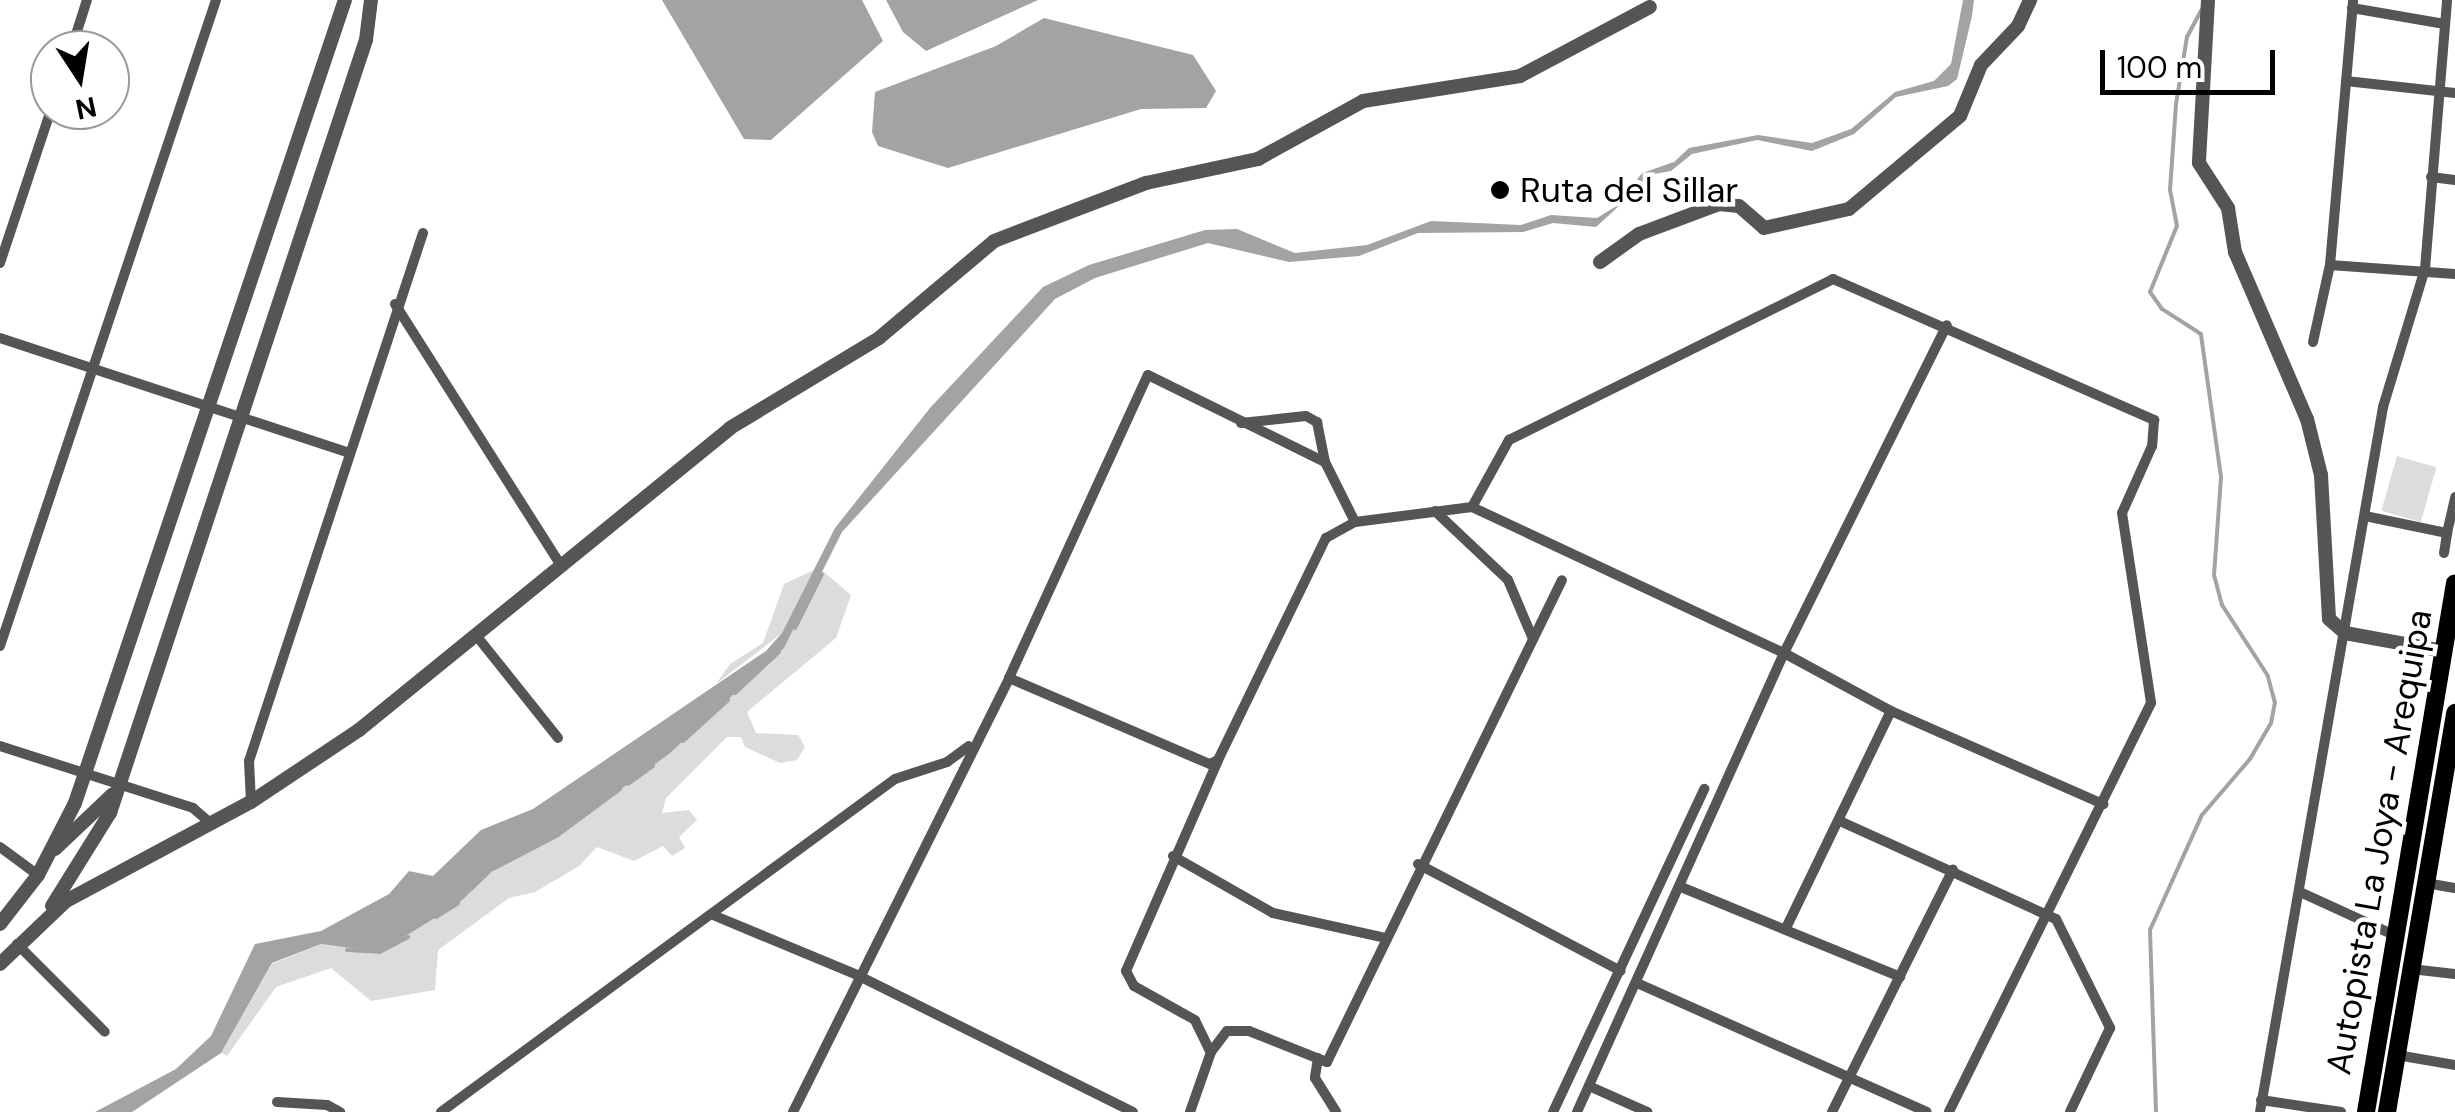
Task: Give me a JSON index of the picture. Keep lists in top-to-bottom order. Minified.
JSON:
{"streets":{"main road":["Autopista La Joya - Arequipa"]},"places":["Ruta del Sillar"],"scale_bar":"100 m","north":"bottom"}
